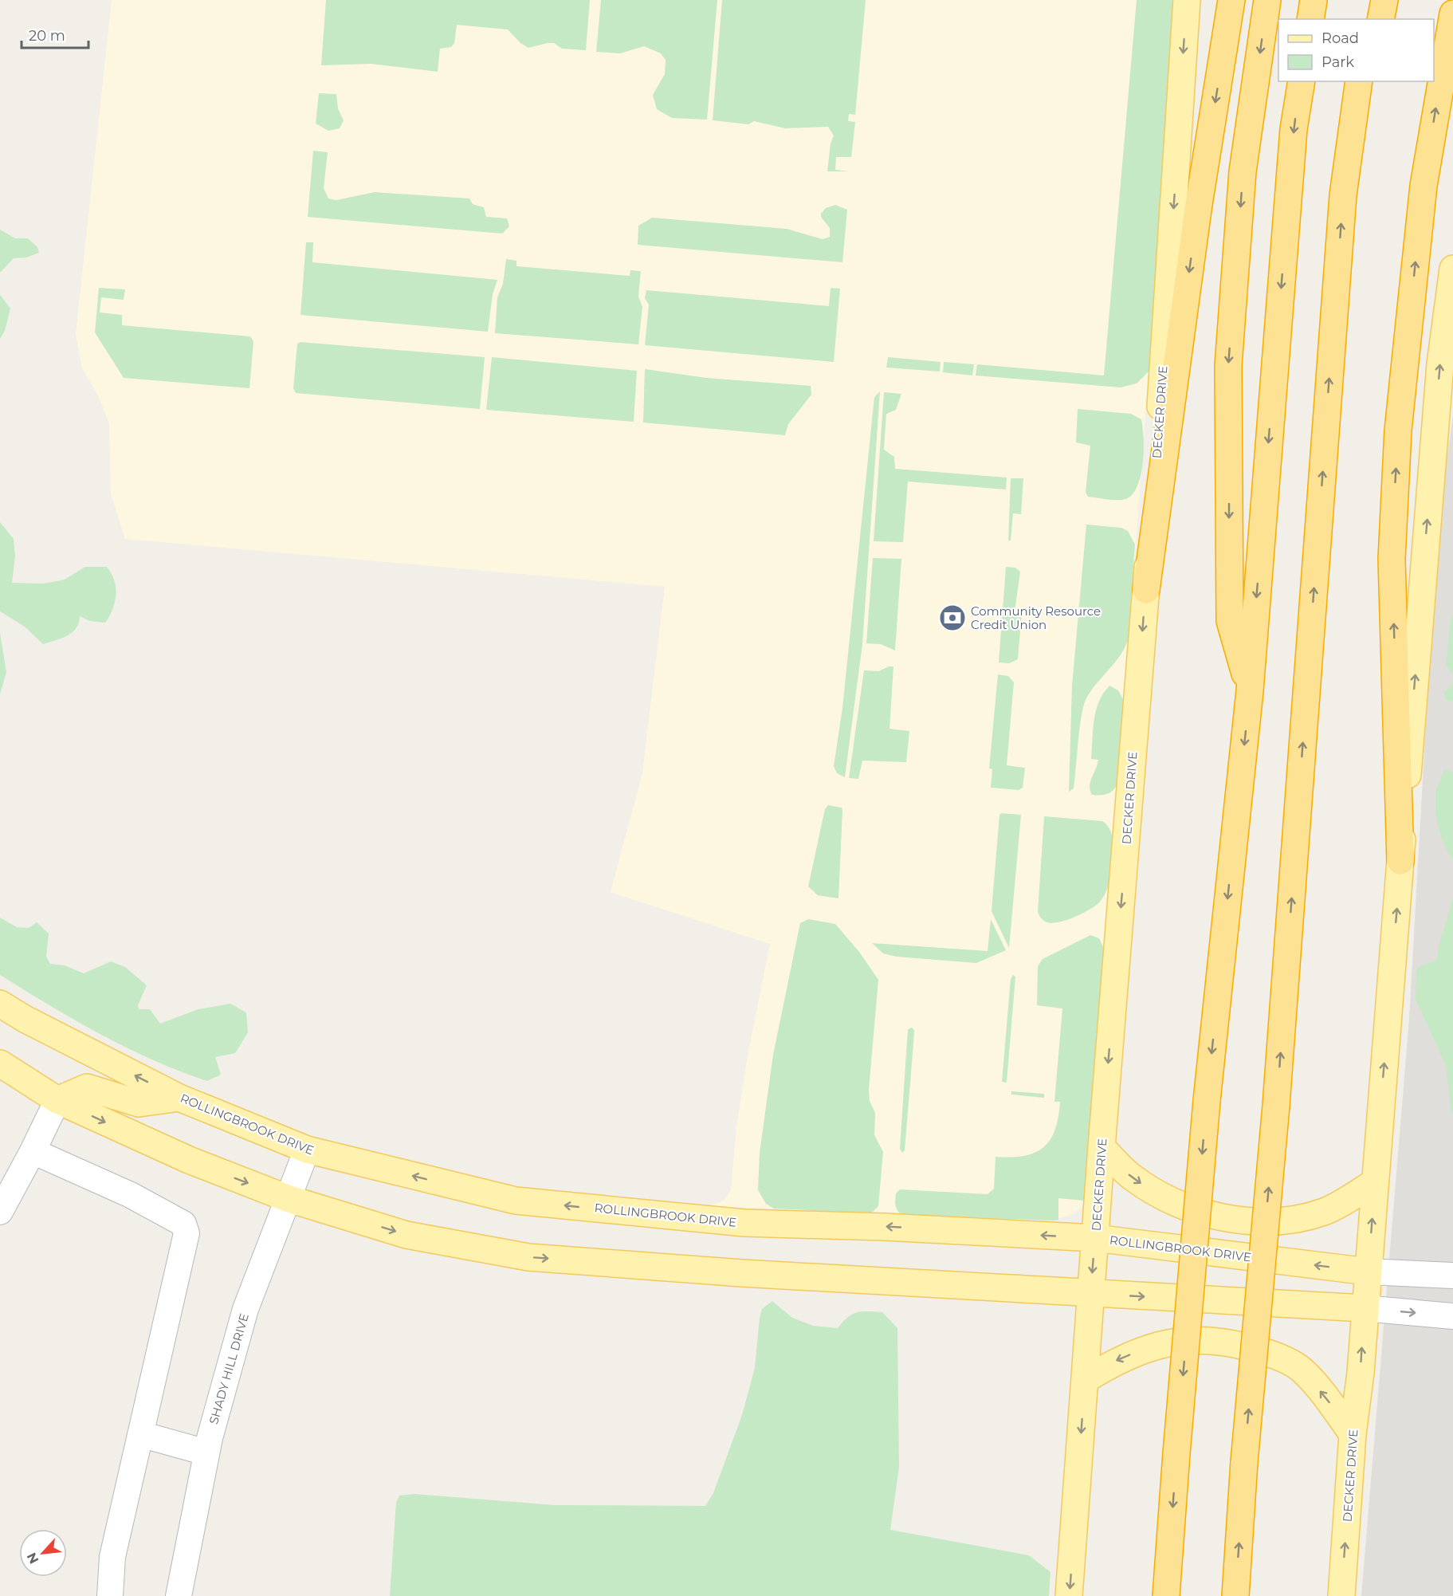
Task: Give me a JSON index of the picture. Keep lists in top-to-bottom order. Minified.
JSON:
{"streets":{"main road":["DECKER DRIVE","ROLLINGBROOK DRIVE"],"street":["SHADY HILL DRIVE"]},"crossings":[["DECKER DRIVE","ROLLINGBROOK DRIVE"],["ROLLINGBROOK DRIVE","SHADY HILL DRIVE"]],"places":{"bank":["Community Resource Credit Union"]},"legend":["Road","Park"],"scale_bar":"20 m","north":"bottom left"}
